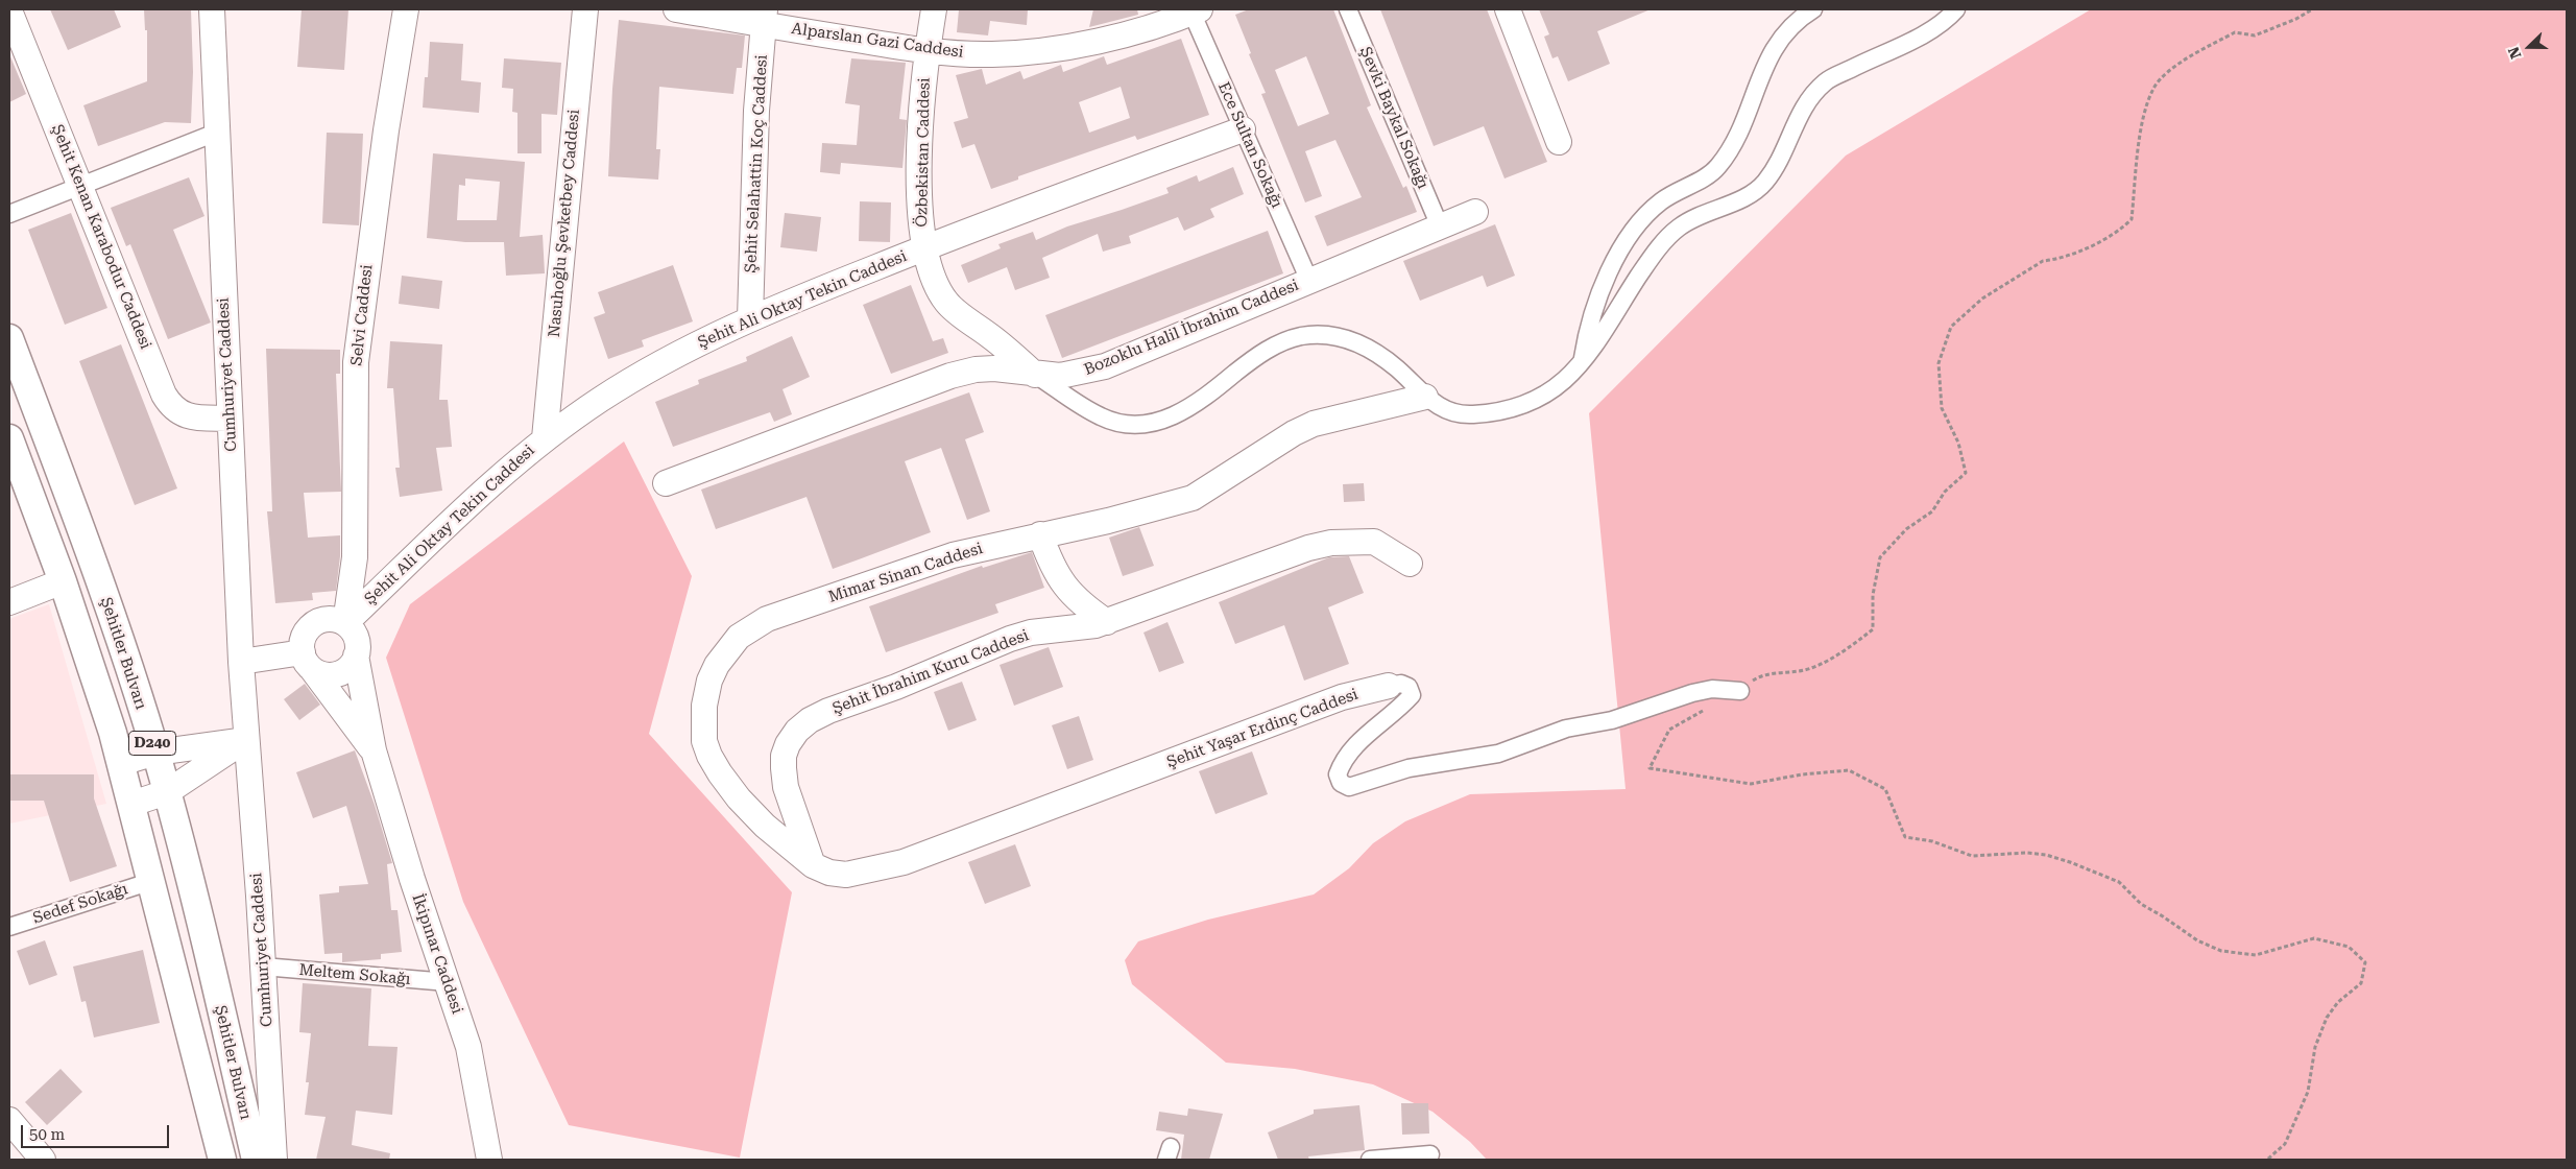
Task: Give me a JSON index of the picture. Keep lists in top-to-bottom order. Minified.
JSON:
{"streets":{"main road":["Şehitler Bulvarı","D240"],"street":["Alparslan Gazi Caddesi","Şevki Baykal Sokağı","Ece Sultan Sokağı","Özbekistan Caddesi","Şehit Selahattin Koç Caddesi","Nasuhoğlu Şevketbey Caddesi","Şehit Kenan Karabodur Caddesi","Şehit Ali Oktay Tekin Caddesi","Selvi Caddesi","Bozoklu Halil İbrahim Caddesi","Cumhuriyet Caddesi","Mimar Sinan Caddesi","Şehit İbrahim Kuru Caddesi","Şehit Yaşar Erdinç Caddesi","Sedef Sokağı","İkipınar Caddesi","Meltem Sokağı"]},"crossings":[["Alparslan Gazi Caddesi","Ece Sultan Sokağı"],["Alparslan Gazi Caddesi","Özbekistan Caddesi"],["Alparslan Gazi Caddesi","Şehit Selahattin Koç Caddesi"],["Şevki Baykal Sokağı","Bozoklu Halil İbrahim Caddesi"],["Ece Sultan Sokağı","Şehit Ali Oktay Tekin Caddesi"],["Ece Sultan Sokağı","Bozoklu Halil İbrahim Caddesi"],["Özbekistan Caddesi","Şehit Ali Oktay Tekin Caddesi"],["Özbekistan Caddesi","Bozoklu Halil İbrahim Caddesi"],["Şehit Selahattin Koç Caddesi","Şehit Ali Oktay Tekin Caddesi"],["Nasuhoğlu Şevketbey Caddesi","Şehit Ali Oktay Tekin Caddesi"],["Şehit Kenan Karabodur Caddesi","Cumhuriyet Caddesi"],["Şehit Ali Oktay Tekin Caddesi","Selvi Caddesi"],["Şehit Ali Oktay Tekin Caddesi","İkipınar Caddesi"],["Selvi Caddesi","İkipınar Caddesi"],["Cumhuriyet Caddesi","Meltem Sokağı"],["Mimar Sinan Caddesi","Şehit İbrahim Kuru Caddesi"],["Mimar Sinan Caddesi","Şehit Yaşar Erdinç Caddesi"],["Şehitler Bulvarı","Sedef Sokağı"],["Şehit İbrahim Kuru Caddesi","Şehit Yaşar Erdinç Caddesi"],["İkipınar Caddesi","Meltem Sokağı"]],"scale_bar":"50 m","north":"left"}
